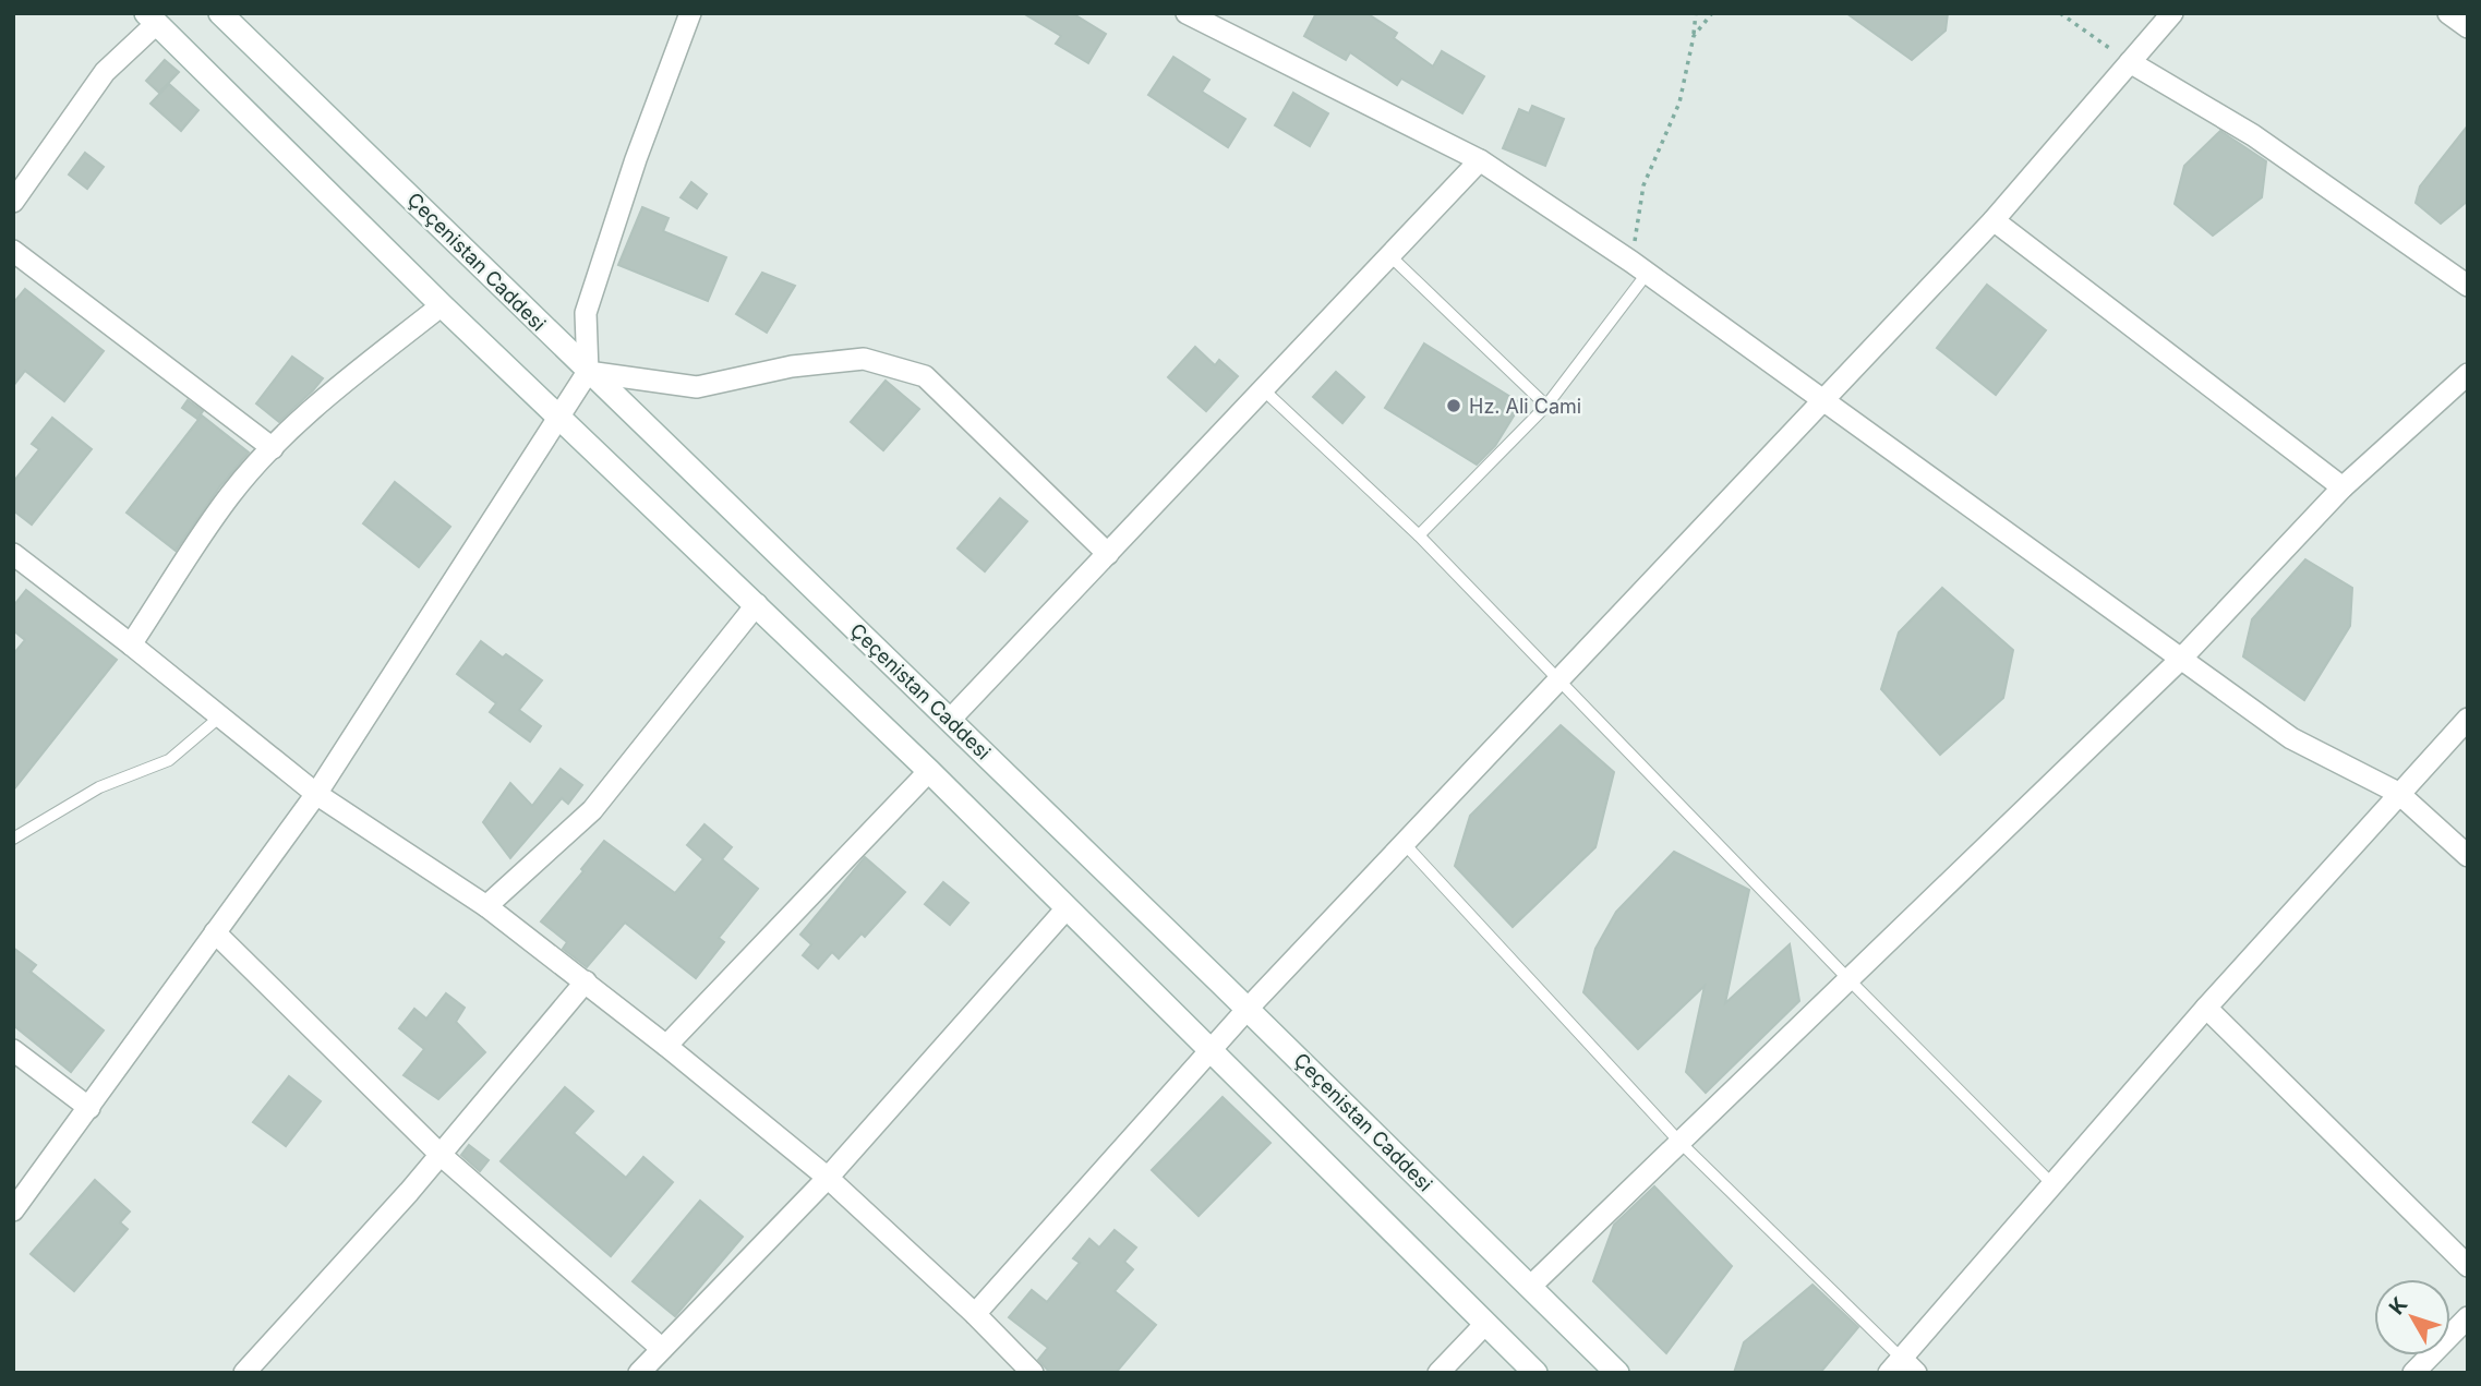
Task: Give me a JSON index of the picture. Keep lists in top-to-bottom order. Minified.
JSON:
{"streets":{"main road":["Çeçenistan Caddesi"]},"places":["Hz. Ali Cami"],"north":"top left"}
